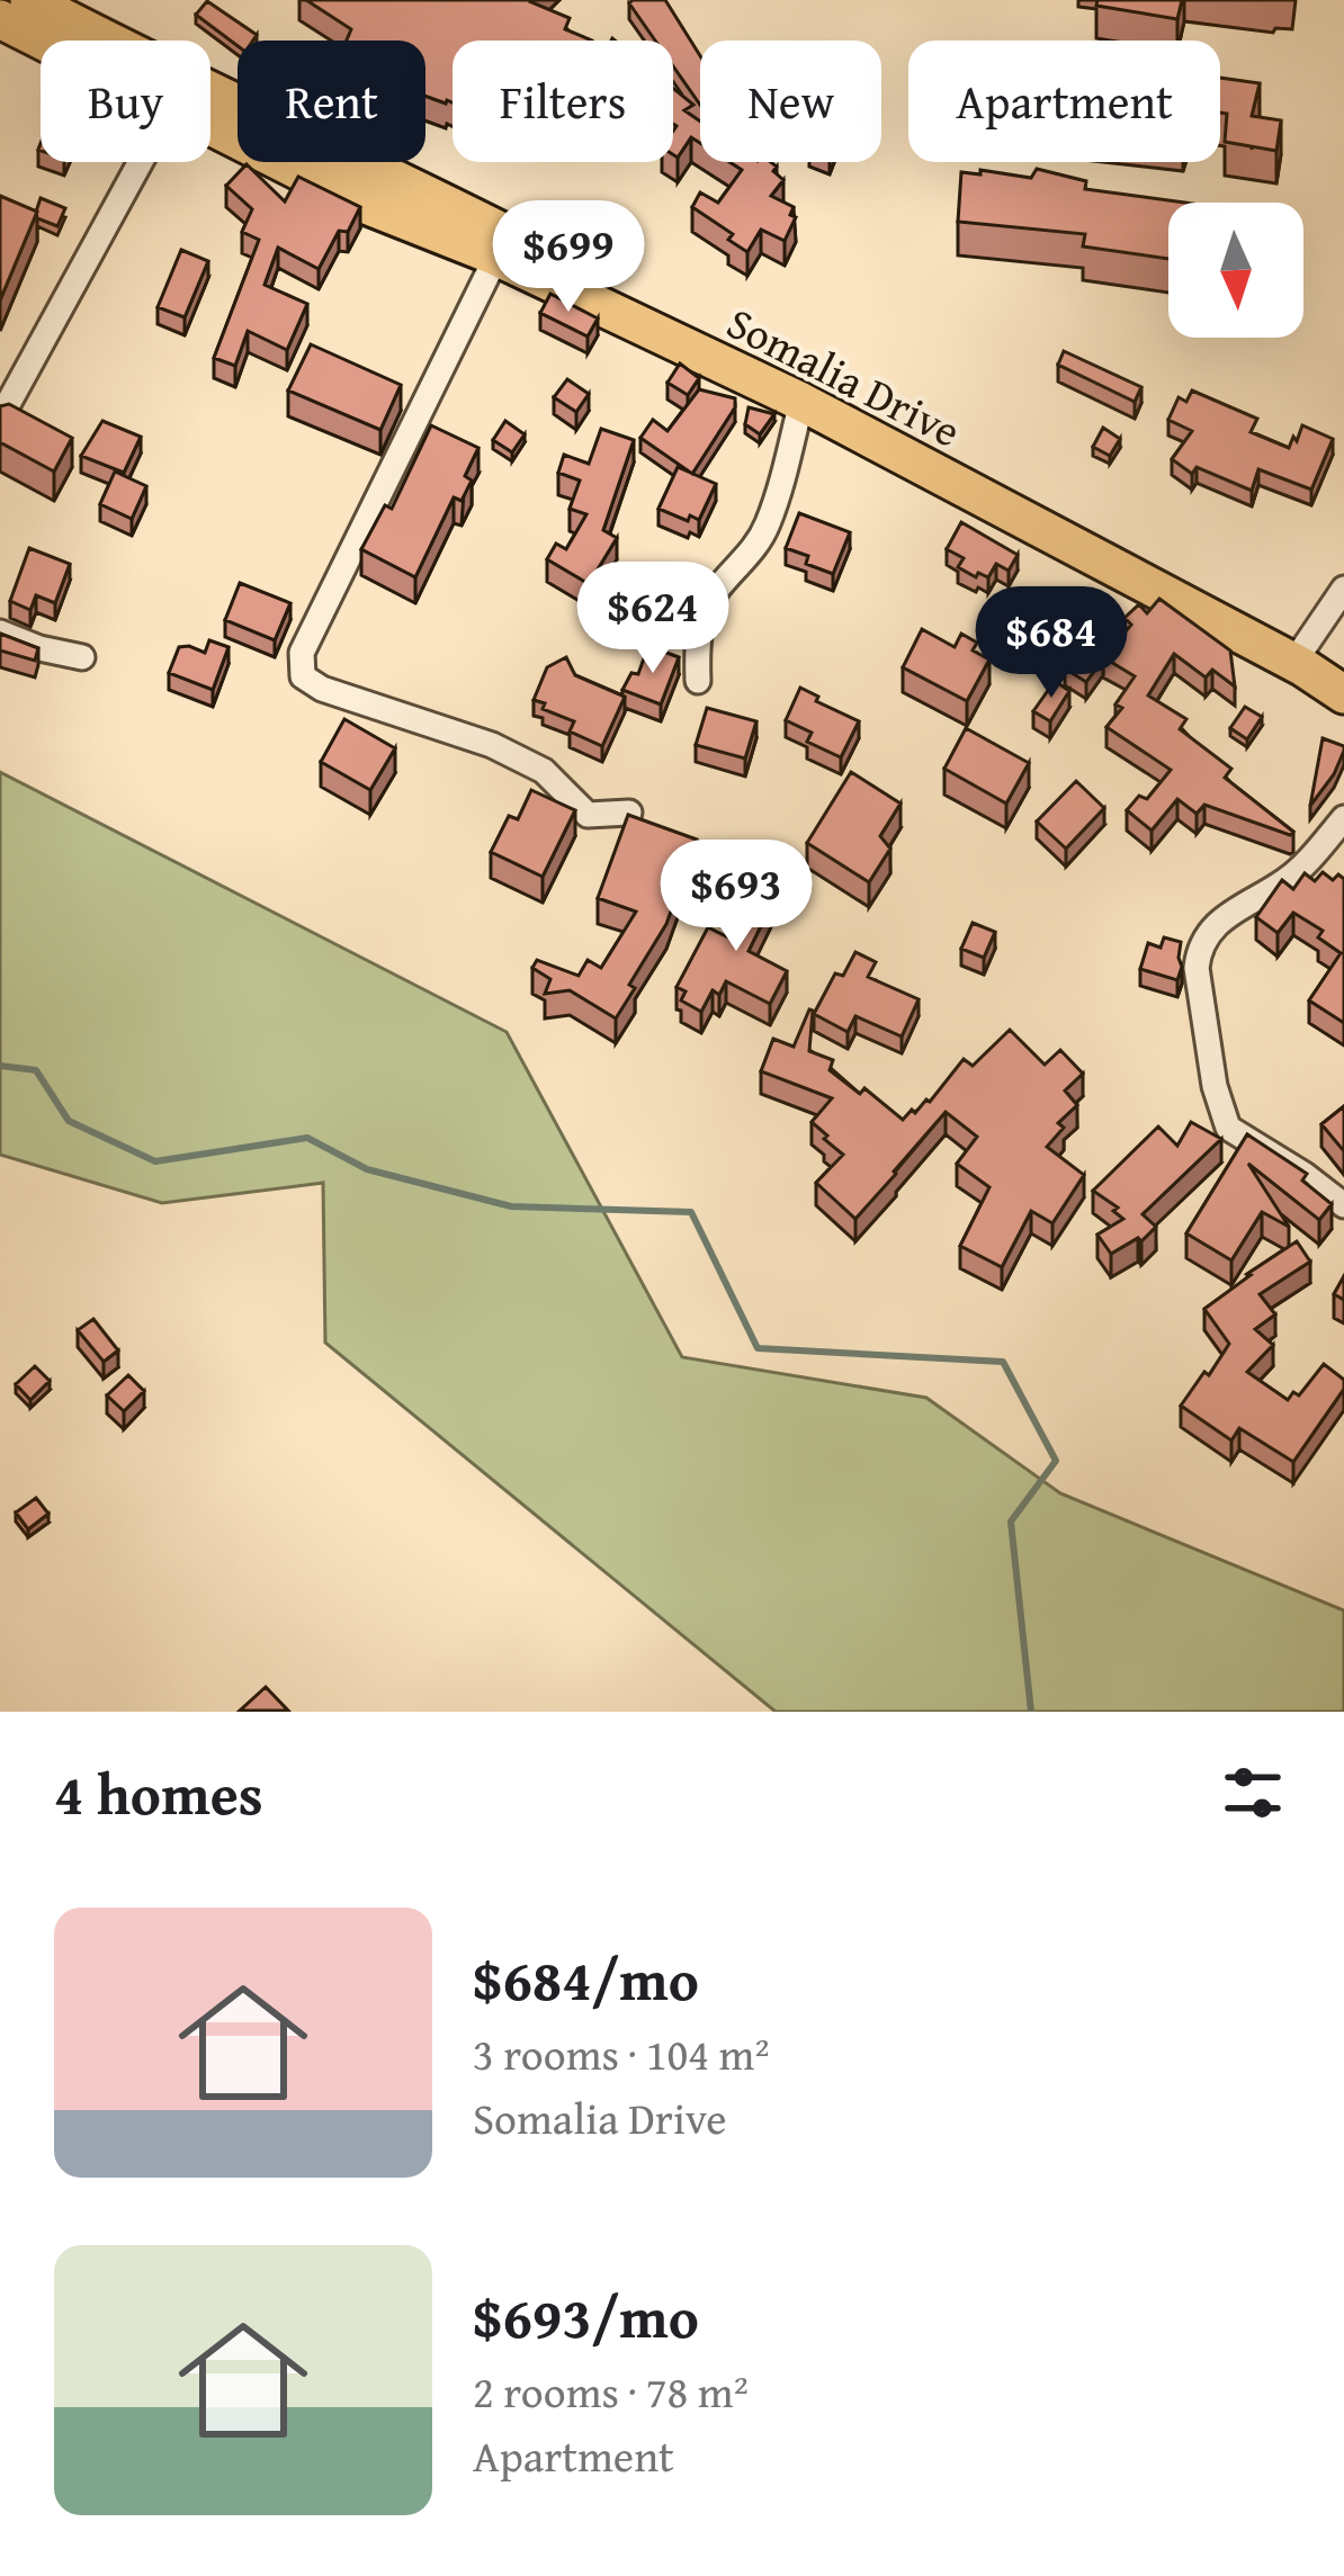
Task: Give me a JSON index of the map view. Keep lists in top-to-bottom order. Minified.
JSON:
{"streets":{"main road":["Somalia Drive"]},"north":"bottom","page":{"chip":["Buy","Rent","Filters","New","Apartment"],"price":["$699","$624","$684","$693"],"heading":"4 homes","list":[{"name":"$684/mo","note":"3 rooms · 104 m² · Somalia Drive"},{"name":"$693/mo","note":"2 rooms · 78 m² · Apartment"}]}}
